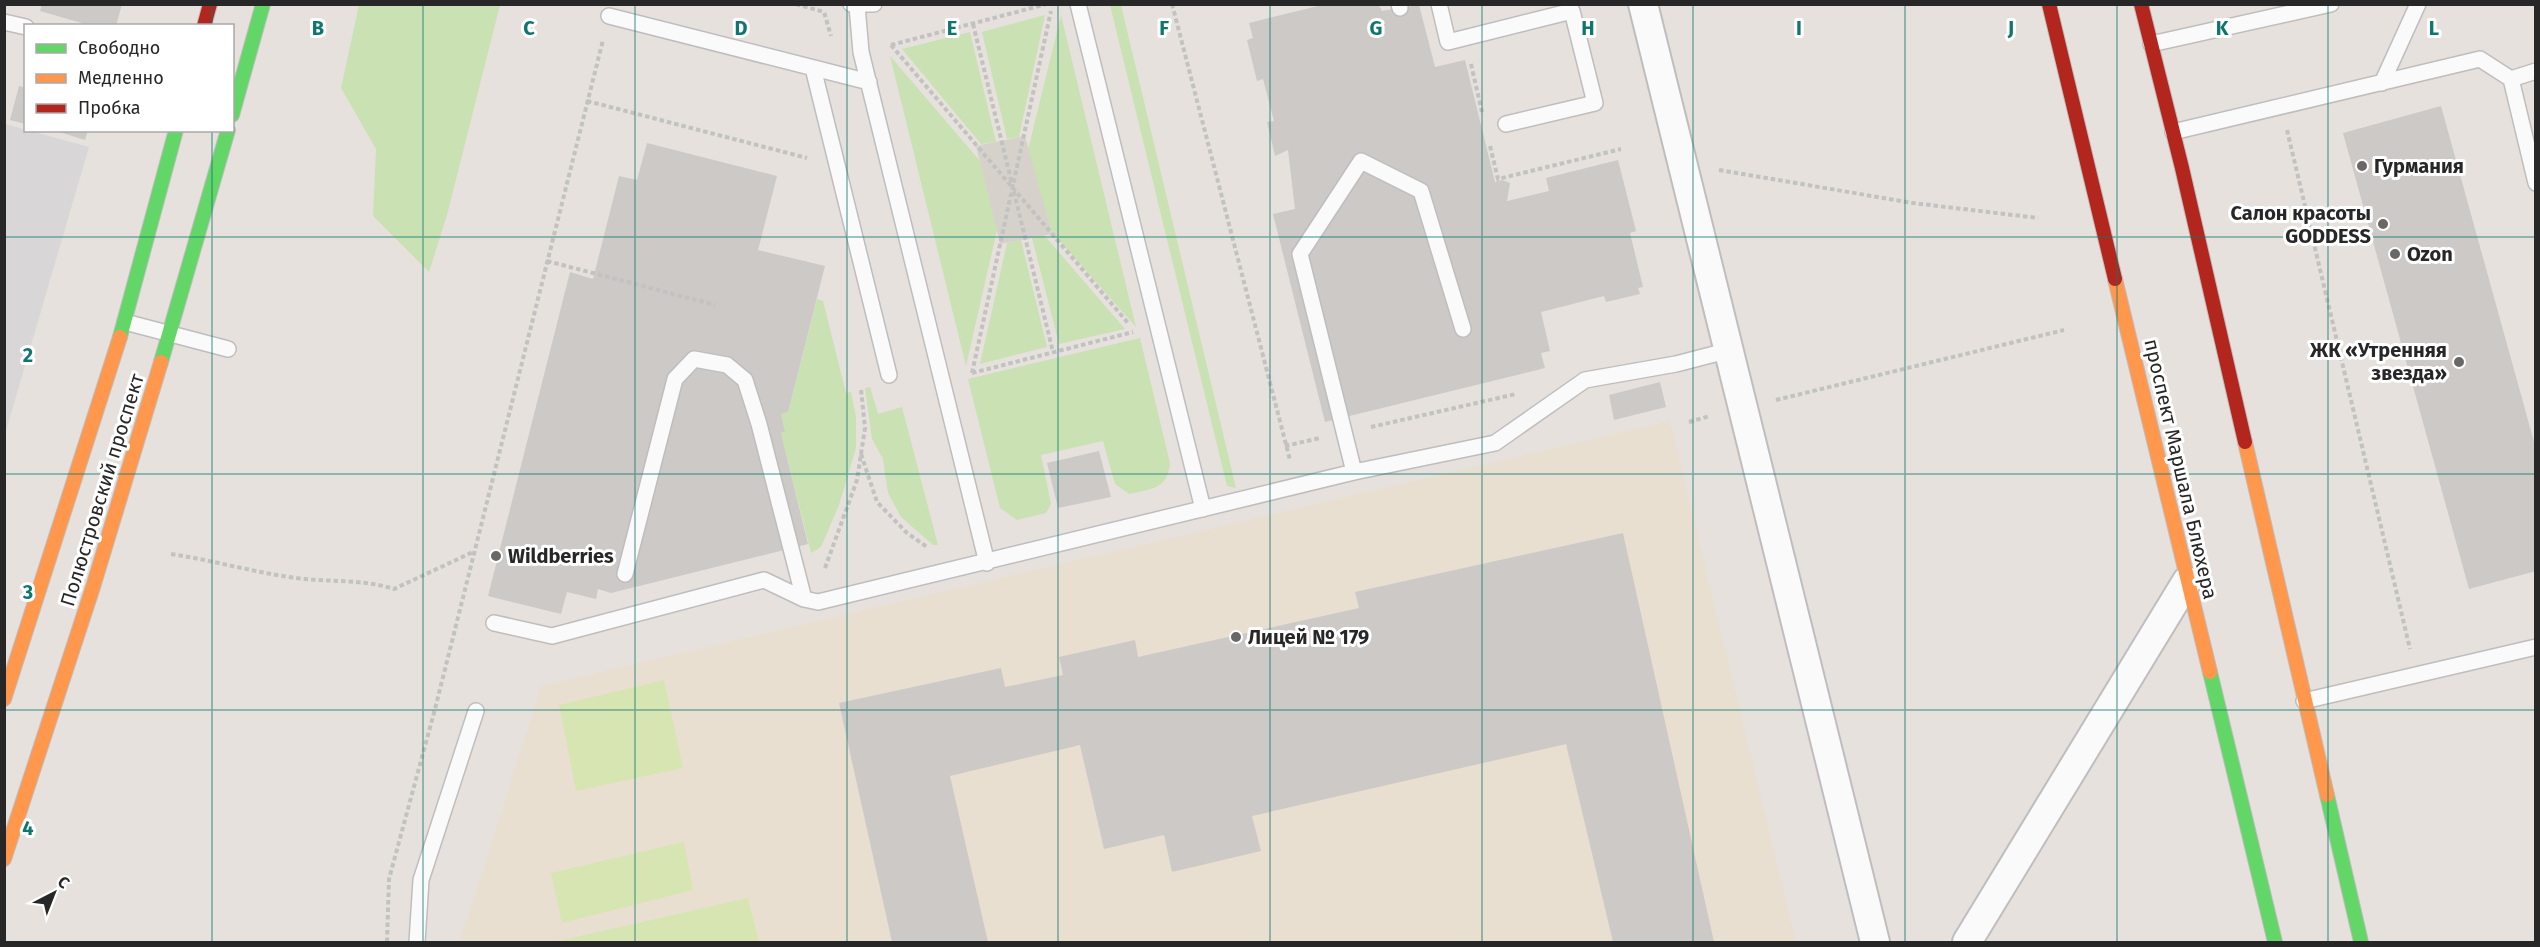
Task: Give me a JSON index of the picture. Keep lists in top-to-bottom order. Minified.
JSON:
{"streets":{"main road":["проспект Маршала Блюхера","Полюстровский проспект"]},"places":["Гурмания","Салон красоты GODDESS","Ozon","ЖК «Утренняя звезда»","Wildberries","Лицей № 179"],"legend":["Свободно","Медленно","Пробка"],"north":"top right","grid":{"columns":["B","C","D","E","F","G","H","I","J","K","L"],"rows":["2","3","4"]}}
